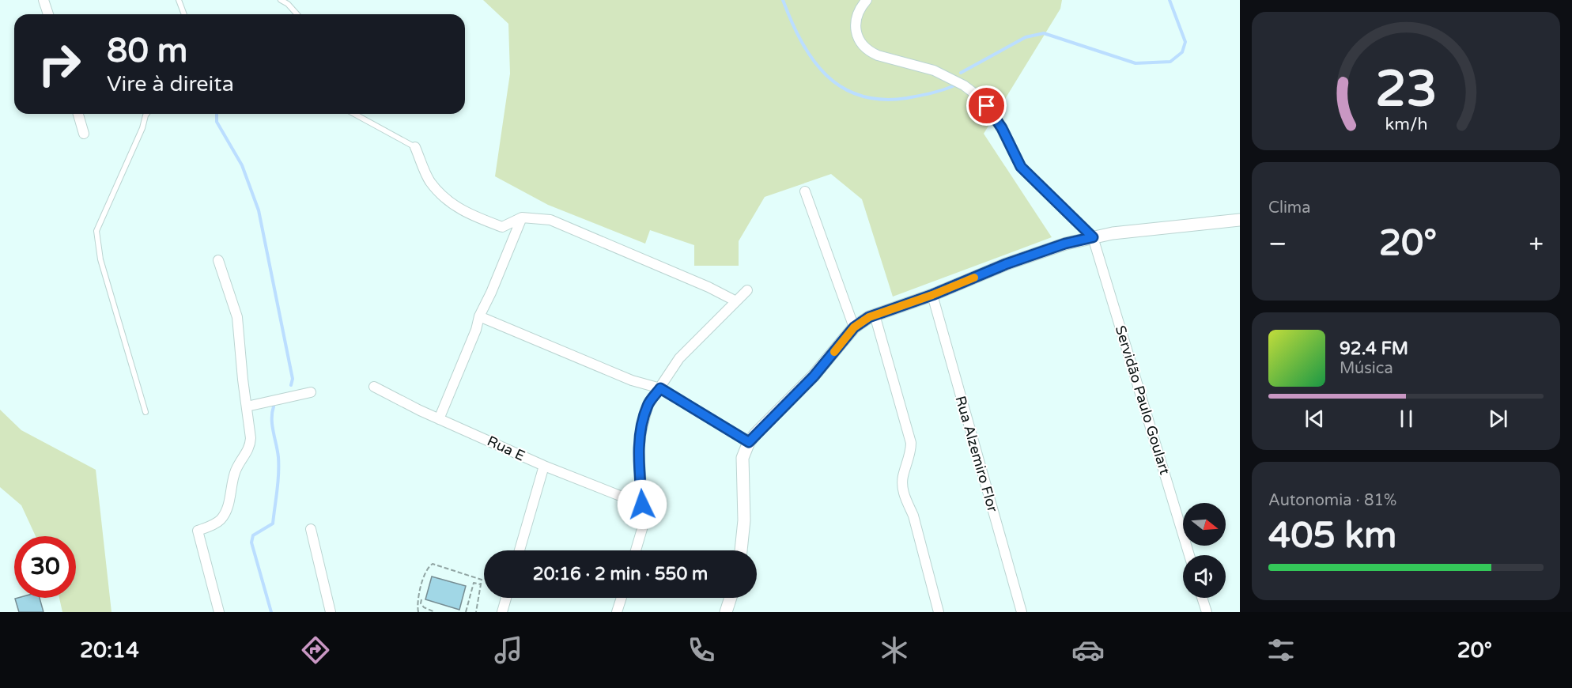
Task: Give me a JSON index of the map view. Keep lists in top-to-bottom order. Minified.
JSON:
{"streets":{"street":["Servidão Paulo Goulart","Rua E","Rua Alzemiro Flor"]},"north":"right","page":{"turn":["80 m","Vire à direita"],"tile":["Clima",["Autonomia · 81%","405 km"]],"heat":["−","20°","+"],"song":["92.4 FM","Música"],"limit":"30","trip":"20:16 · 2 min · 550 m","tabs":["20:14","20°"],"gauge":["23","km/h"]}}
